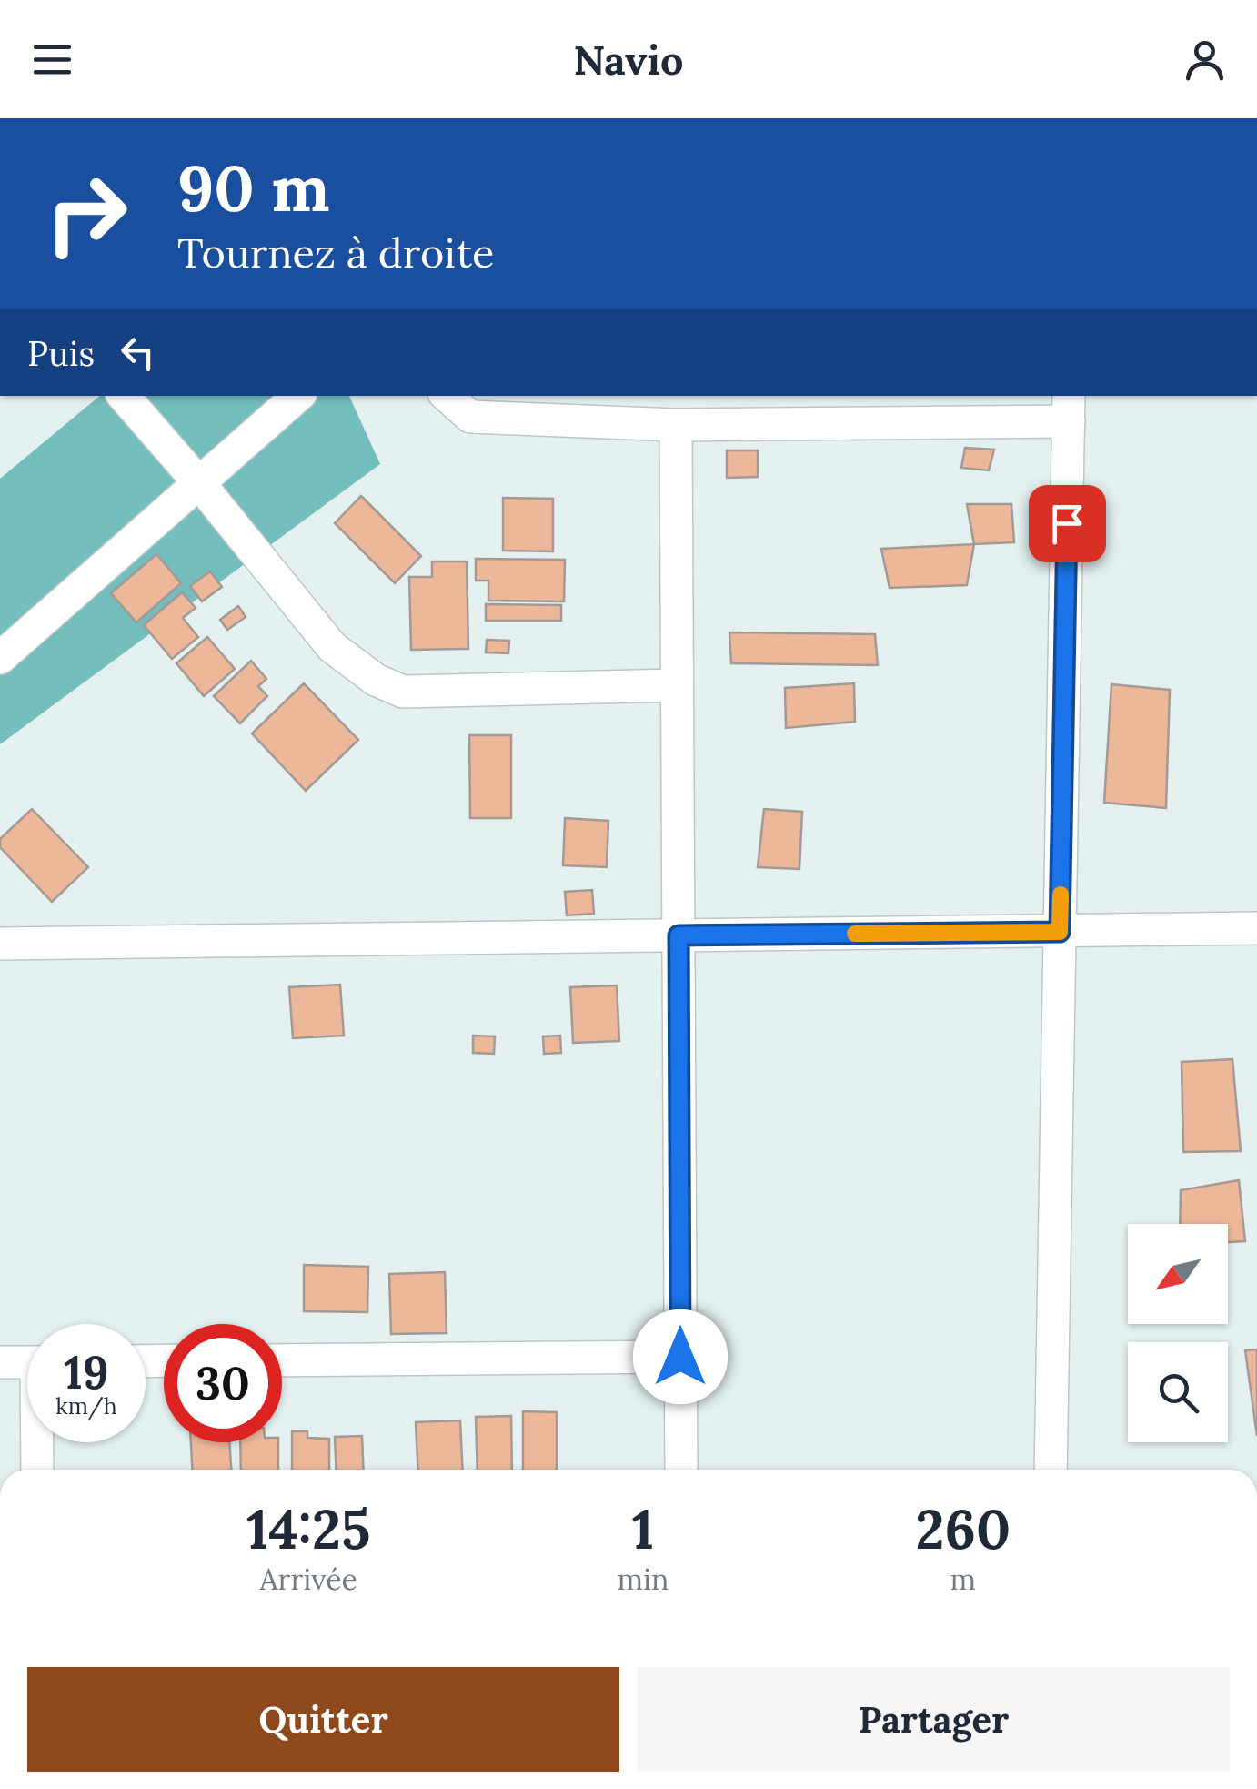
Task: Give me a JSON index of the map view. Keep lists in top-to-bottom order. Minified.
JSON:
{"north":"bottom left","page":{"header":"Navio","turn":["90 m","Tournez à droite"],"then":"Puis","speed":"19 km/h","limit":"30","eta":["14:25","Arrivée","1","min","260","m"],"buttons":["Quitter","Partager"]}}
